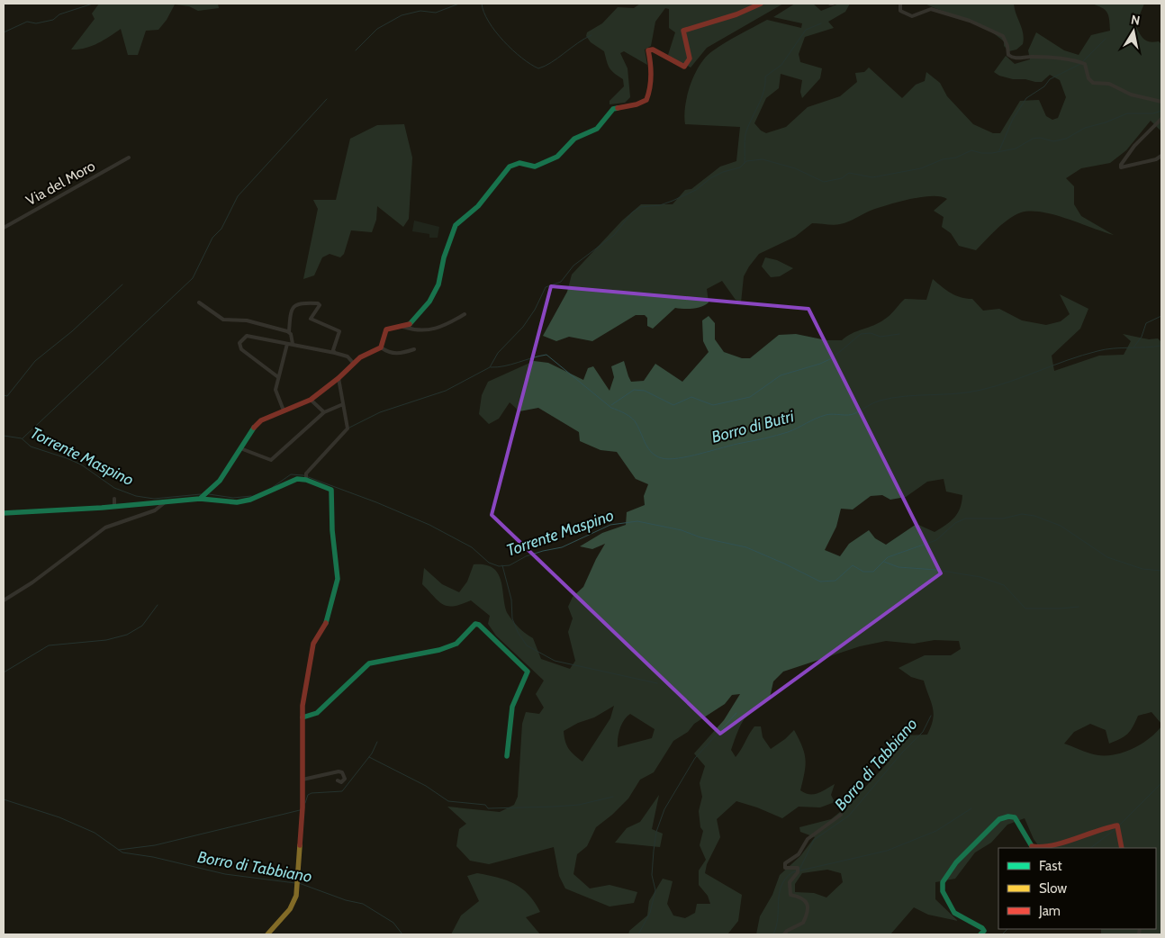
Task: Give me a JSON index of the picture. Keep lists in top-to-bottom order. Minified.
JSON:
{"streets":{"street":["Via del Moro"]},"water":["Borro di Butri","Torrente Maspino","Borro di Tabbiano"],"legend":["Fast","Slow","Jam"],"north":"top"}
